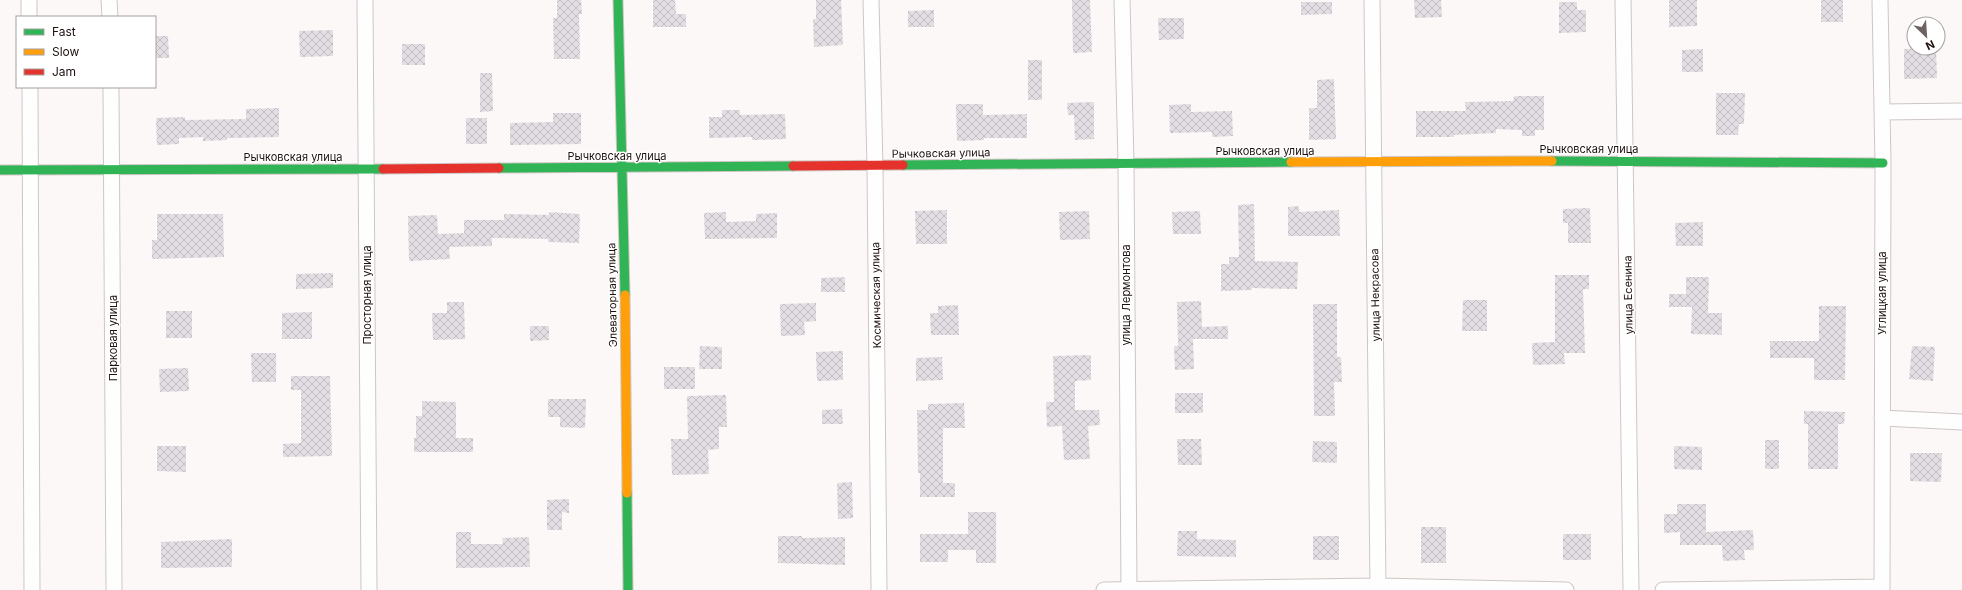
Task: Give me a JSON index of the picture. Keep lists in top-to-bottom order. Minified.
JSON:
{"streets":{"street":["Рычковская улица","Углицкая улица","Просторная улица","Элеваторная улица","Космическая улица","улица Лермонтова","улица Некрасова","улица Есенина","Парковая улица"]},"crossings":[["Рычковская улица","Углицкая улица"],["Рычковская улица","Просторная улица"],["Рычковская улица","Элеваторная улица"],["Рычковская улица","Космическая улица"],["Рычковская улица","улица Лермонтова"],["Рычковская улица","улица Некрасова"],["Рычковская улица","улица Есенина"],["Рычковская улица","Парковая улица"]],"legend":["Fast","Slow","Jam"],"north":"bottom right"}
